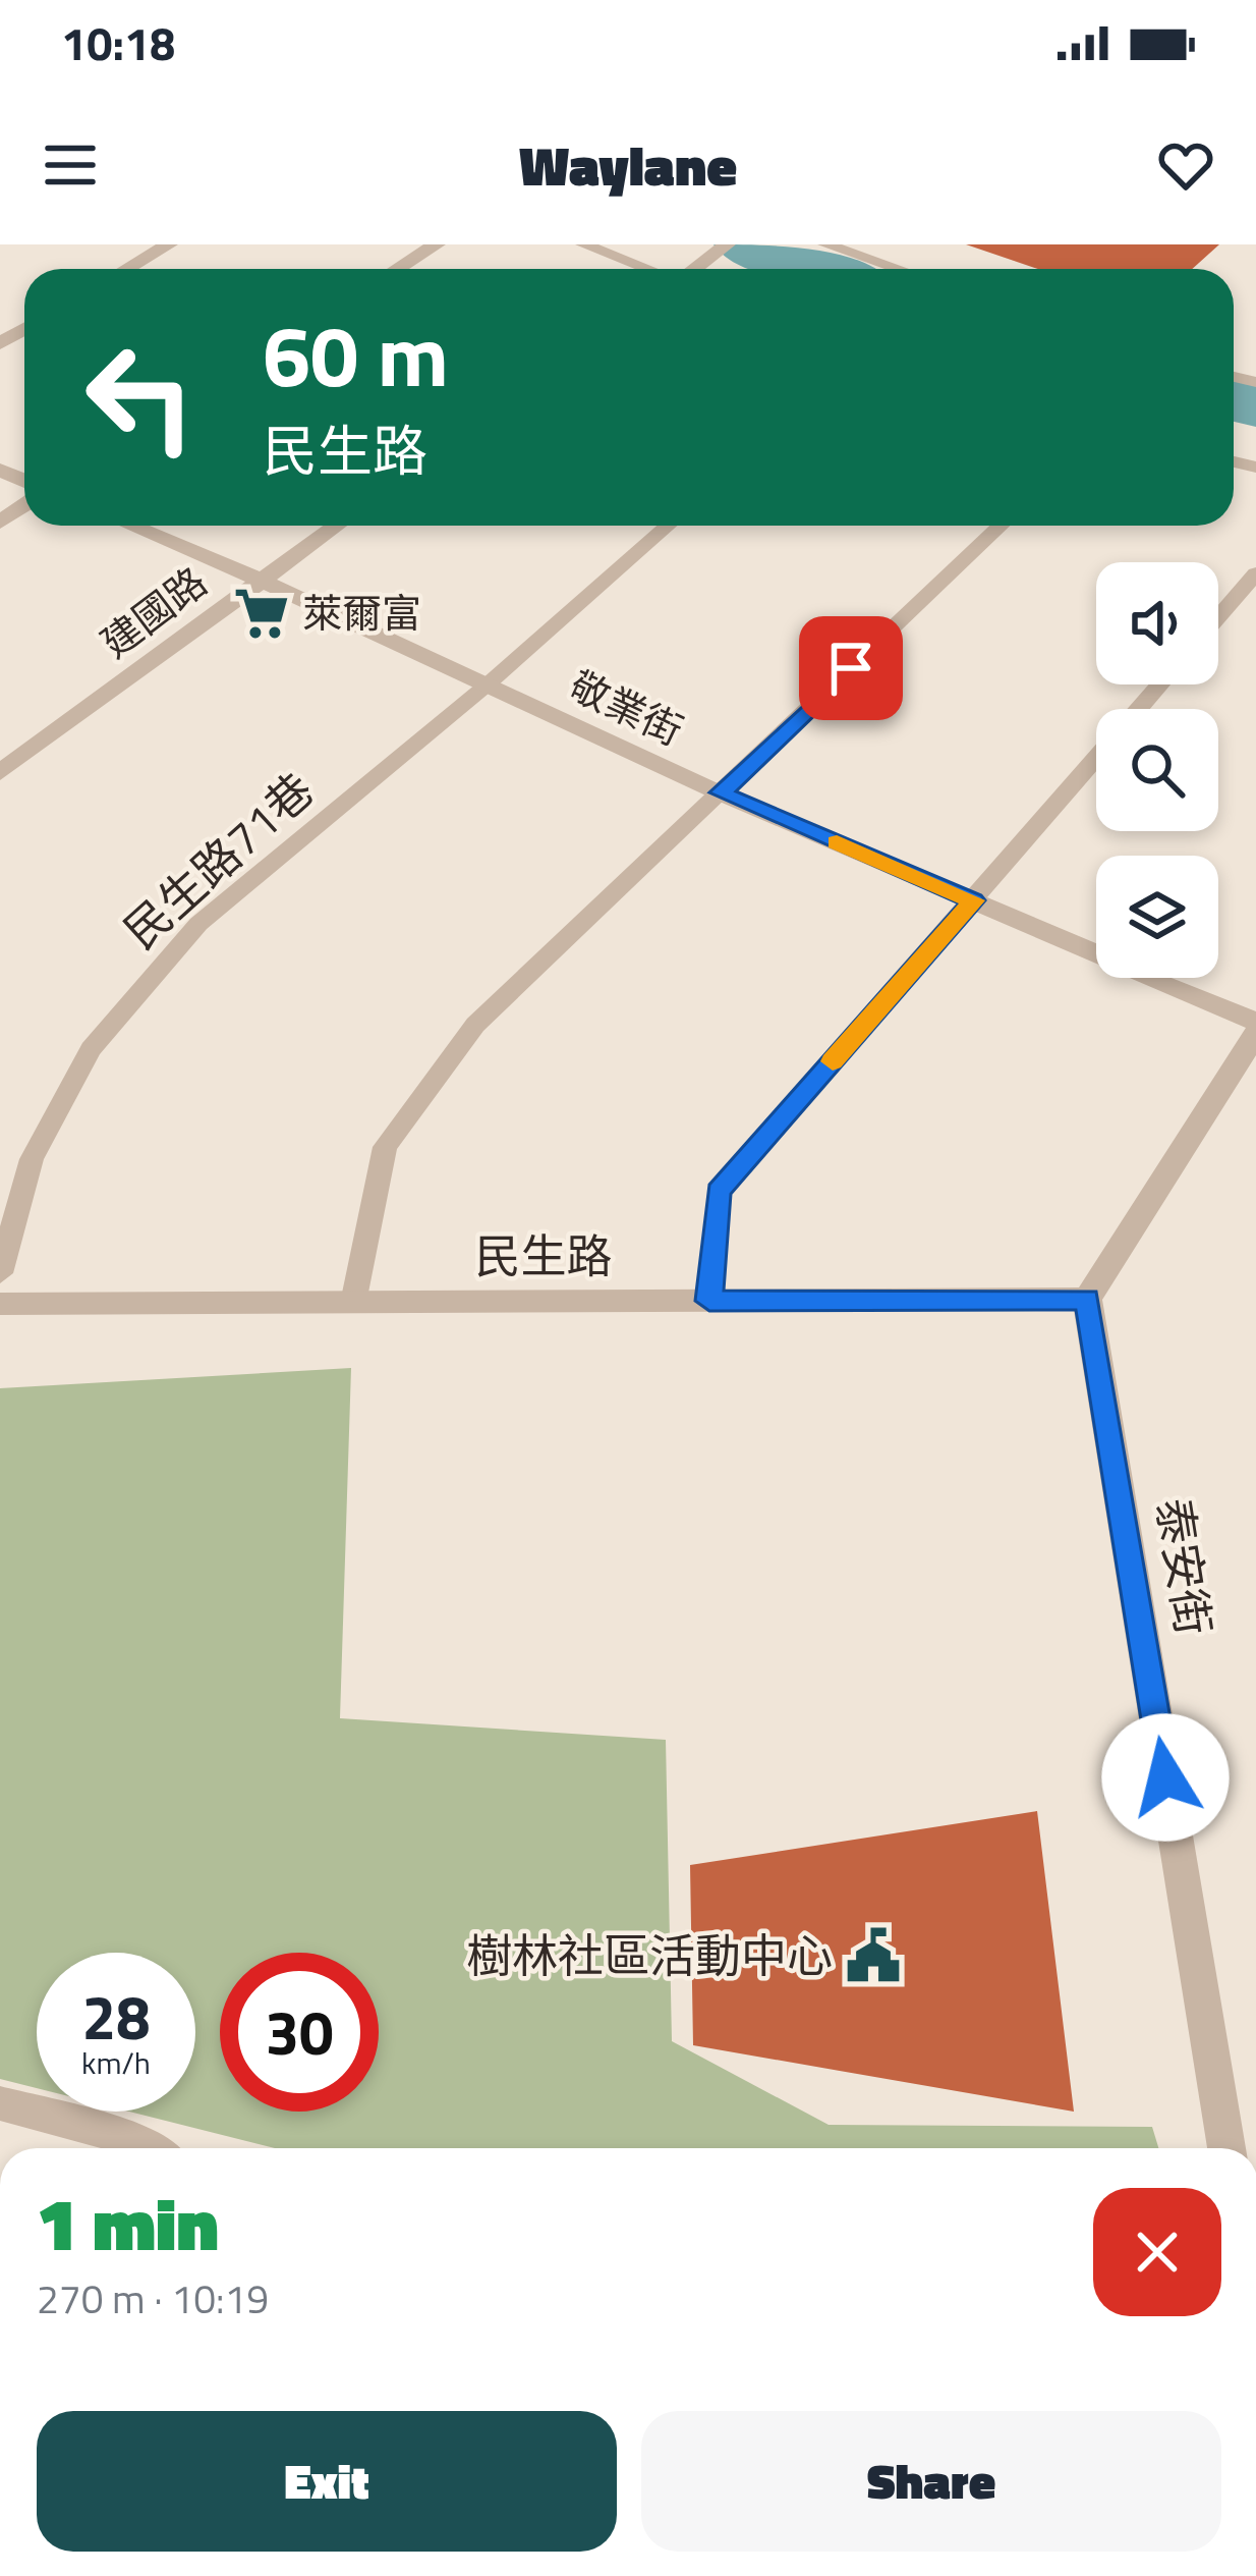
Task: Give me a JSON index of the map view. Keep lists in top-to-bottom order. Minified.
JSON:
{"streets":{"street":["建國路","敬業街","民生路","泰安街"],"lane":["民生路71巷"]},"crossings":[["建國路","敬業街"],["敬業街","民生路71巷"],["民生路","泰安街"]],"places":{"supermarket":["萊爾富"],"public building":["樹林社區活動中心"]},"page":{"status":"10:18","header":"Waylane","turn":["60 m","民生路"],"speed":"28 km/h","limit":"30","heading":["1 min","270 m · 10:19"],"buttons":["Exit","Share"]}}
